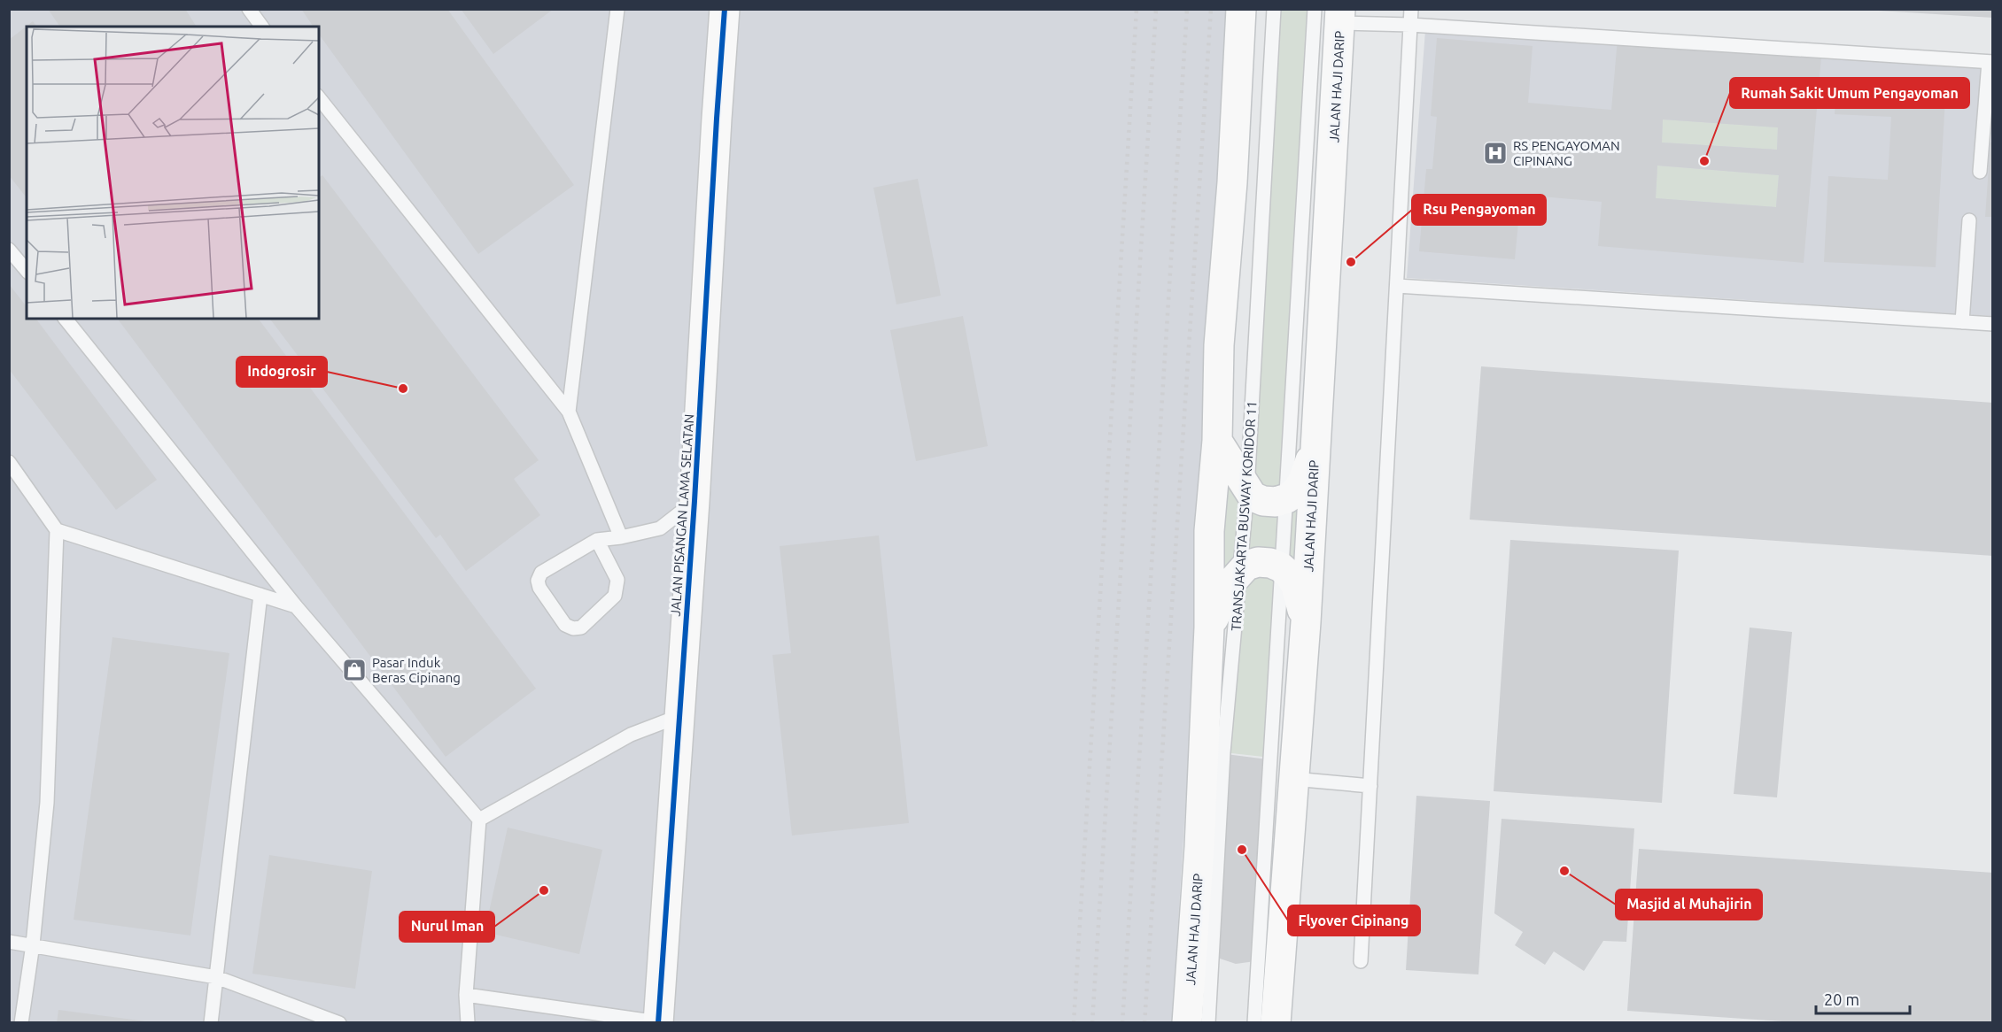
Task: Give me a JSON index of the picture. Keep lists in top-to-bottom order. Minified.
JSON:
{"streets":{"main road":["JALAN HAJI DARIP","JALAN PISANGAN LAMA SELATAN"],"lane":["TRANSJAKARTA BUSWAY KORIDOR 11"]},"places":{"hospital":["RS PENGAYOMAN CIPINANG"],"other":["Rumah Sakit Umum Pengayoman","Rsu Pengayoman","Indogrosir","Flyover Cipinang","Masjid al Muhajirin","Nurul Iman"],"shop":["Pasar Induk Beras Cipinang"]},"scale_bar":"20 m"}
